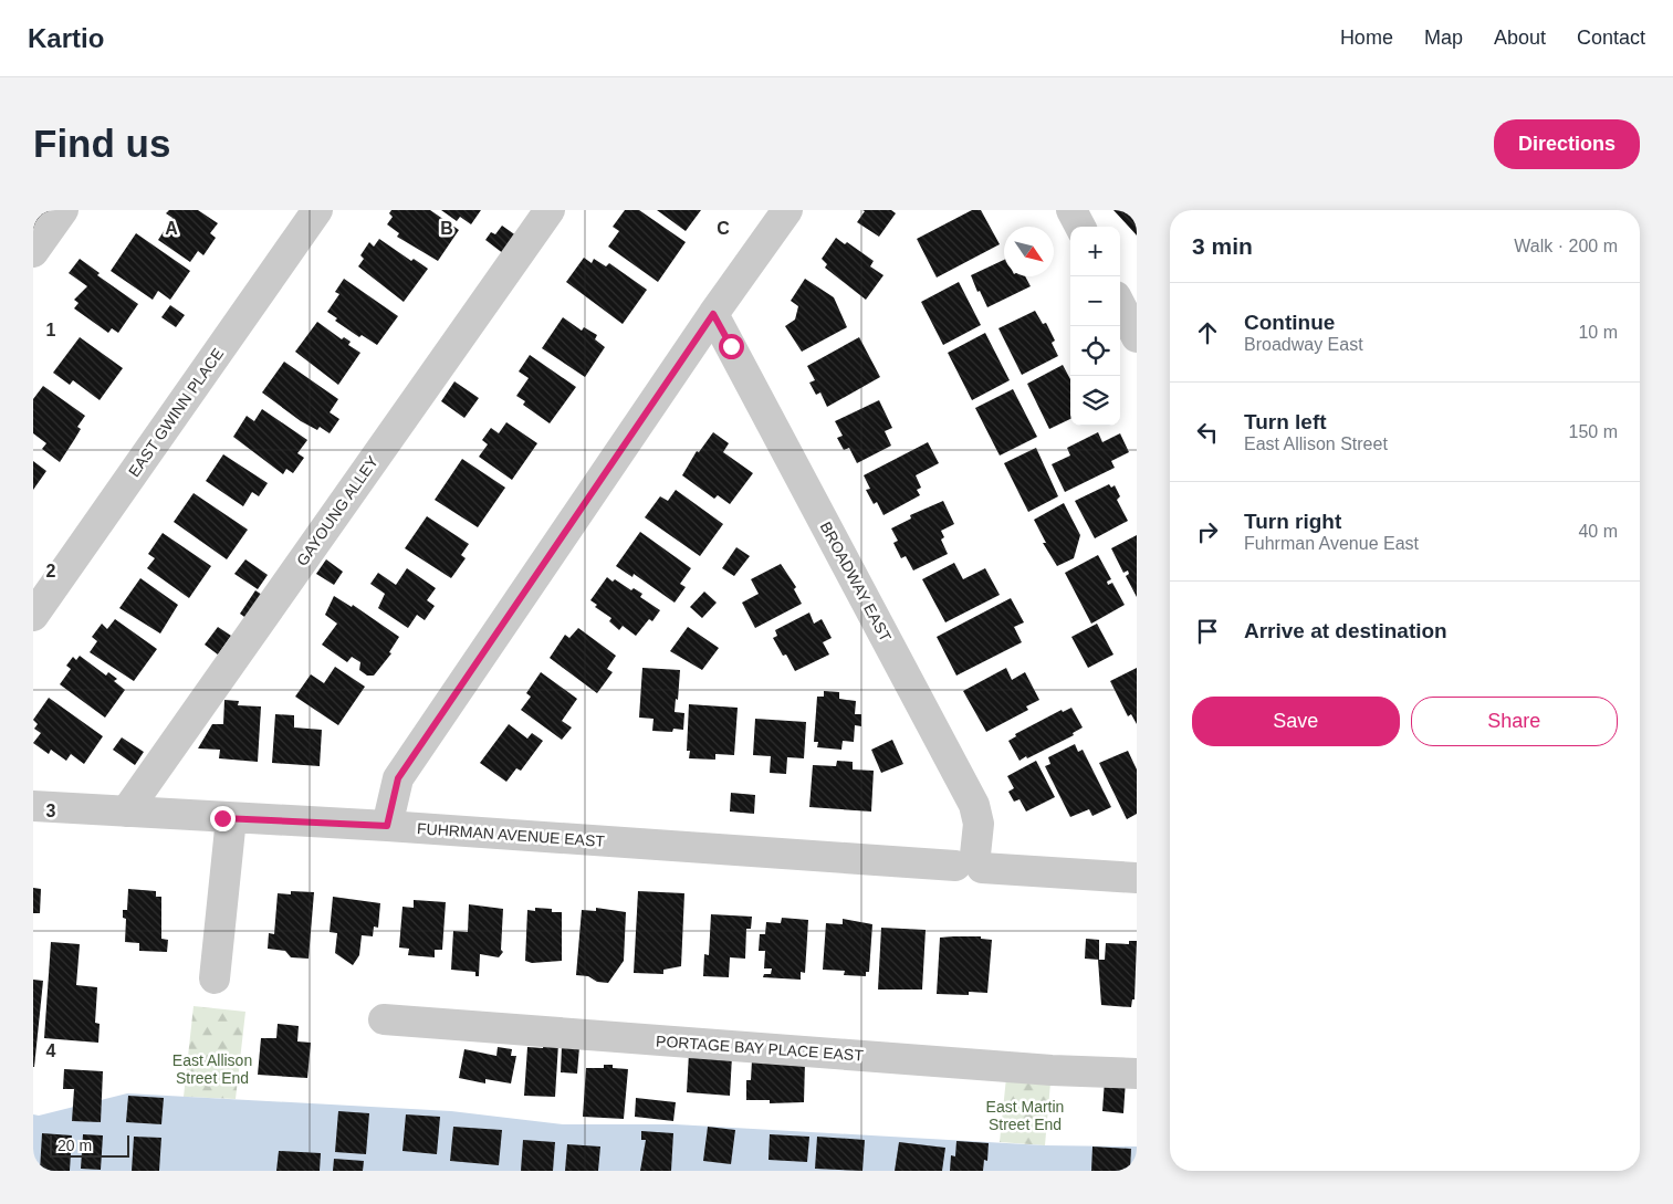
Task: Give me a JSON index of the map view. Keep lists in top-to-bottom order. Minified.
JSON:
{"streets":{"street":["EAST GWINN PLACE","GAYOUNG ALLEY","BROADWAY EAST","FUHRMAN AVENUE EAST","PORTAGE BAY PLACE EAST"]},"crossings":[["GAYOUNG ALLEY","FUHRMAN AVENUE EAST"],["BROADWAY EAST","FUHRMAN AVENUE EAST"]],"parks":["East Allison Street End","East Martin Street End"],"scale_bar":"20 m","north":"bottom right","page":{"header":"Kartio","nav":["Home","Map","About","Contact"],"buttons":["Directions",["Save","Share"]],"title":"Find us","heading":["3 min","Walk · 200 m"],"map_buttons":["+","−"],"list":[["Continue","Broadway East","10 m"],["Turn left","East Allison Street","150 m"],["Turn right","Fuhrman Avenue East","40 m"],"Arrive at destination"],"scale":"20 m"},"grid":{"columns":["A","B","C"],"rows":["1","2","3","4"]}}
